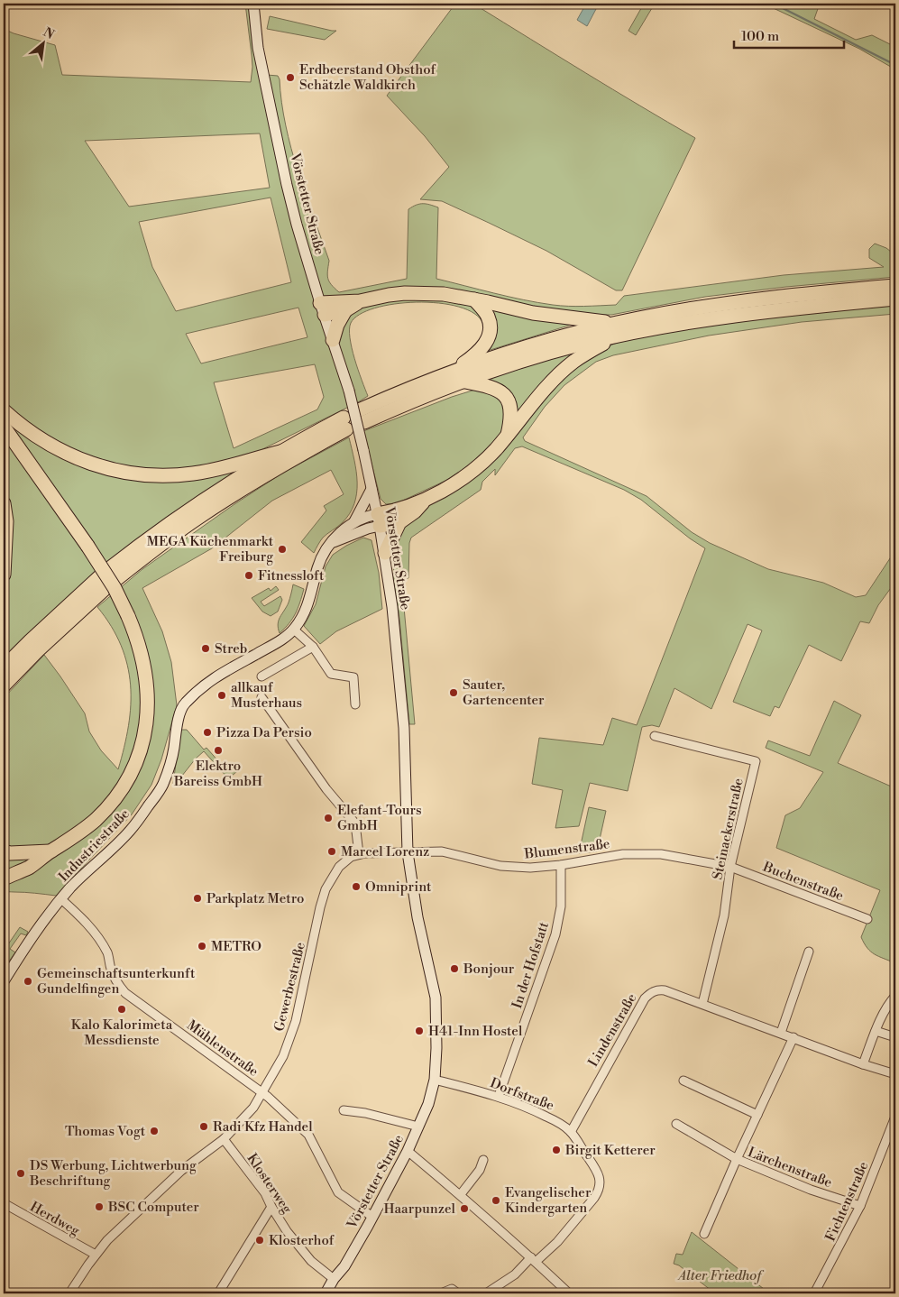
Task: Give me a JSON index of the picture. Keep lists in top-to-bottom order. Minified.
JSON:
{"streets":{"street":["Vörstetter Straße","Steinackerstraße","Industriestraße","Blumenstraße","Buchenstraße","In der Hofstatt","Gewerbestraße","Lindenstraße","Mühlenstraße","Dorfstraße","Lärchenstraße","Klosterweg","Fichtenstraße","Herdweg"]},"crossings":[["Vörstetter Straße","Industriestraße"],["Vörstetter Straße","Blumenstraße"],["Vörstetter Straße","Gewerbestraße"],["Vörstetter Straße","Mühlenstraße"],["Vörstetter Straße","Dorfstraße"],["Vörstetter Straße","Klosterweg"],["Steinackerstraße","Blumenstraße"],["Steinackerstraße","Buchenstraße"],["Steinackerstraße","Lindenstraße"],["Industriestraße","Mühlenstraße"],["Blumenstraße","Buchenstraße"],["Blumenstraße","In der Hofstatt"],["Blumenstraße","Gewerbestraße"],["In der Hofstatt","Dorfstraße"],["Gewerbestraße","Mühlenstraße"],["Gewerbestraße","Klosterweg"],["Gewerbestraße","Herdweg"],["Lindenstraße","Dorfstraße"],["Lindenstraße","Lärchenstraße"],["Lärchenstraße","Fichtenstraße"]],"parks":["Alter Friedhof"],"places":["Erdbeerstand Obsthof Schätzle Waldkirch","MEGA Küchenmarkt Freiburg","Fitnessloft","Streb","Sauter, Gartencenter","allkauf Musterhaus","Pizza Da Persio","Elektro Bareiss GmbH","Elefant-Tours GmbH","Marcel Lorenz","Omniprint","Parkplatz Metro","METRO","Bonjour","Gemeinschaftsunterkunft Gundelfingen","Kalo Kalorimeta Messdienste","H41-Inn Hostel","Radi Kfz Handel","Thomas Vogt","Birgit Ketterer","DS Werbung, Lichtwerbung Beschriftung","Evangelischer Kindergarten","BSC Computer","Haarpunzel","Klosterhof"],"scale_bar":"100 m","north":"top right"}
